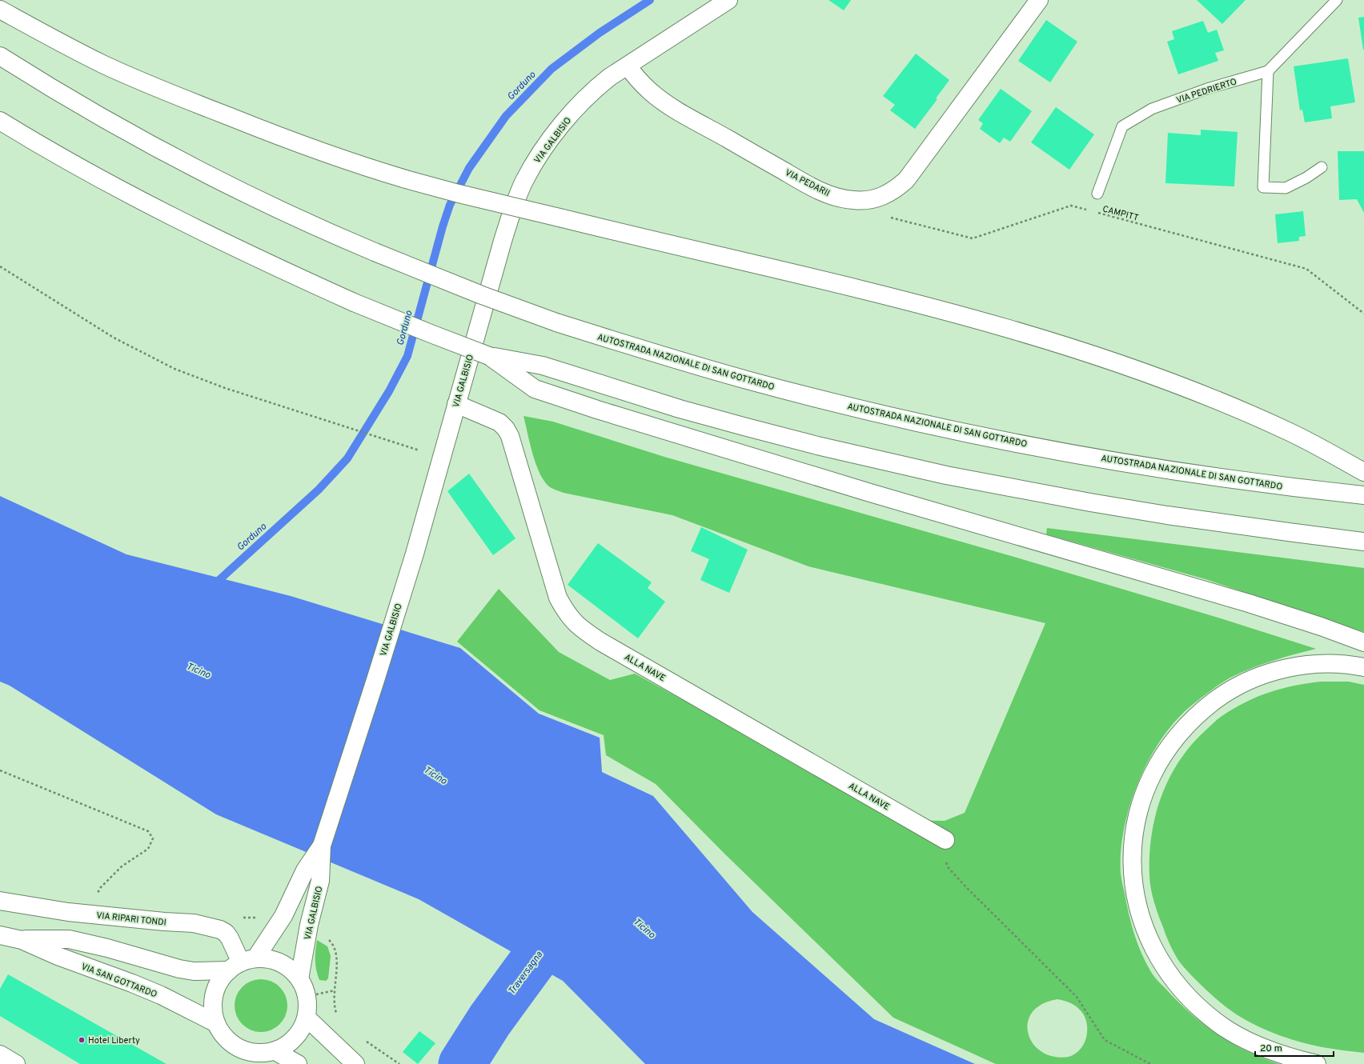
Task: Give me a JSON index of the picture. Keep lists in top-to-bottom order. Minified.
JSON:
{"streets":{"main road":["VIA GALBISIO","VIA PEDARII","AUTOSTRADA NAZIONALE DI SAN GOTTARDO","ALLA NAVE","VIA RIPARI TONDI","VIA SAN GOTTARDO"],"lane":["VIA PEDRIERTO"],"path":["CAMPITT"]},"crossings":[["VIA GALBISIO","VIA PEDARII"],["VIA GALBISIO","ALLA NAVE"],["VIA GALBISIO","VIA RIPARI TONDI"],["VIA GALBISIO","VIA SAN GOTTARDO"],["VIA PEDARII","CAMPITT"],["VIA RIPARI TONDI","VIA SAN GOTTARDO"]],"water":["Gorduno","Ticino","Traversagna"],"places":["Hotel Liberty"],"scale_bar":"20 m"}
